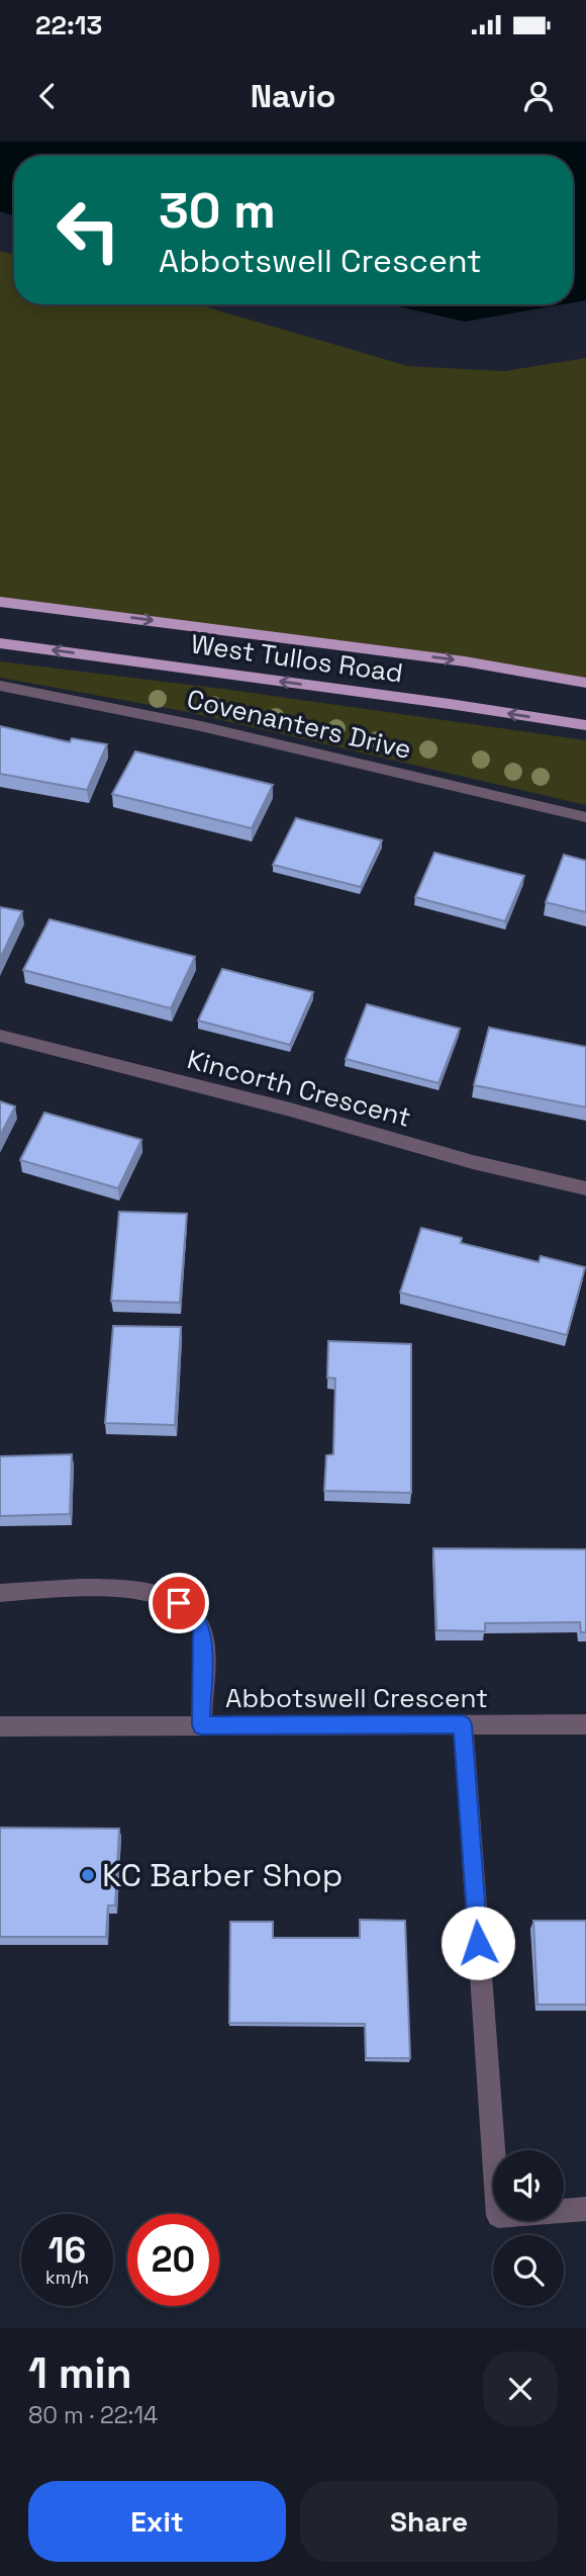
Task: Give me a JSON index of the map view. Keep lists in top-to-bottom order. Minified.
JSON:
{"streets":{"main road":["West Tullos Road"],"street":["Covenanters Drive","Kincorth Crescent","Abbotswell Crescent"]},"places":["KC Barber Shop"],"page":{"status":"22:13","header":"Navio","turn":["30 m","Abbotswell Crescent"],"speed":"16 km/h","limit":"20","heading":["1 min","80 m · 22:14"],"buttons":["Exit","Share"]}}
